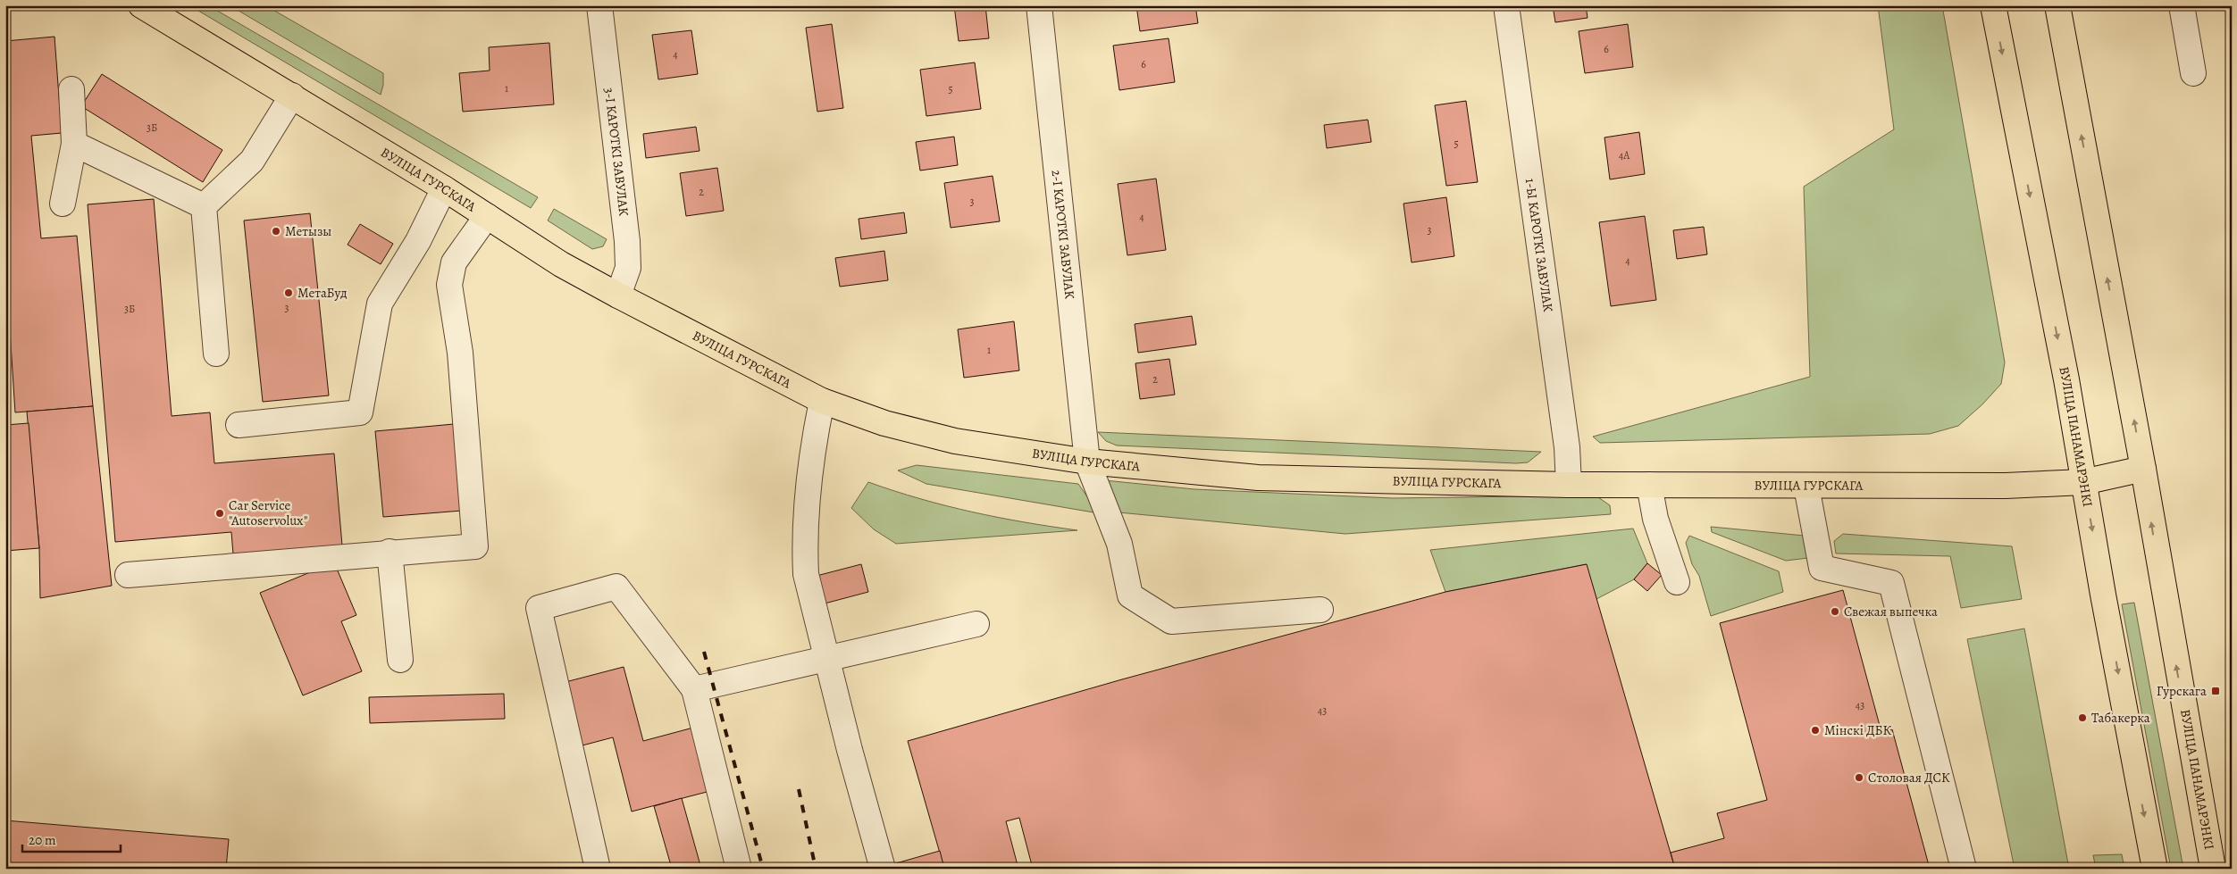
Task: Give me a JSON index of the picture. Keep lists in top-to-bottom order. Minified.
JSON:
{"streets":{"main road":["ВУЛІЦА ГУРСКАГА","ВУЛІЦА ПАНАМАРЭНКІ"],"street":["3-І КАРОТКІ ЗАВУЛАК","2-І КАРОТКІ ЗАВУЛАК","1-Ы КАРОТКІ ЗАВУЛАК"]},"crossings":[["3-І КАРОТКІ ЗАВУЛАК","ВУЛІЦА ГУРСКАГА"],["ВУЛІЦА ГУРСКАГА","2-І КАРОТКІ ЗАВУЛАК"],["ВУЛІЦА ГУРСКАГА","1-Ы КАРОТКІ ЗАВУЛАК"],["ВУЛІЦА ГУРСКАГА","ВУЛІЦА ПАНАМАРЭНКІ"]],"places":{"other":["Метызы","МетаБуд","Car Service \"Autoservolux\"","Свежая выпечка","Табакерка","Мінскі ДБК","Столовая ДСК"],"transit":["Гурскага"]},"house_numbers":["6","4","6","1","5","3Б","5","4А","2","3","4","3","4","3","3Б","1","2","43","43"],"scale_bar":"20 m"}
